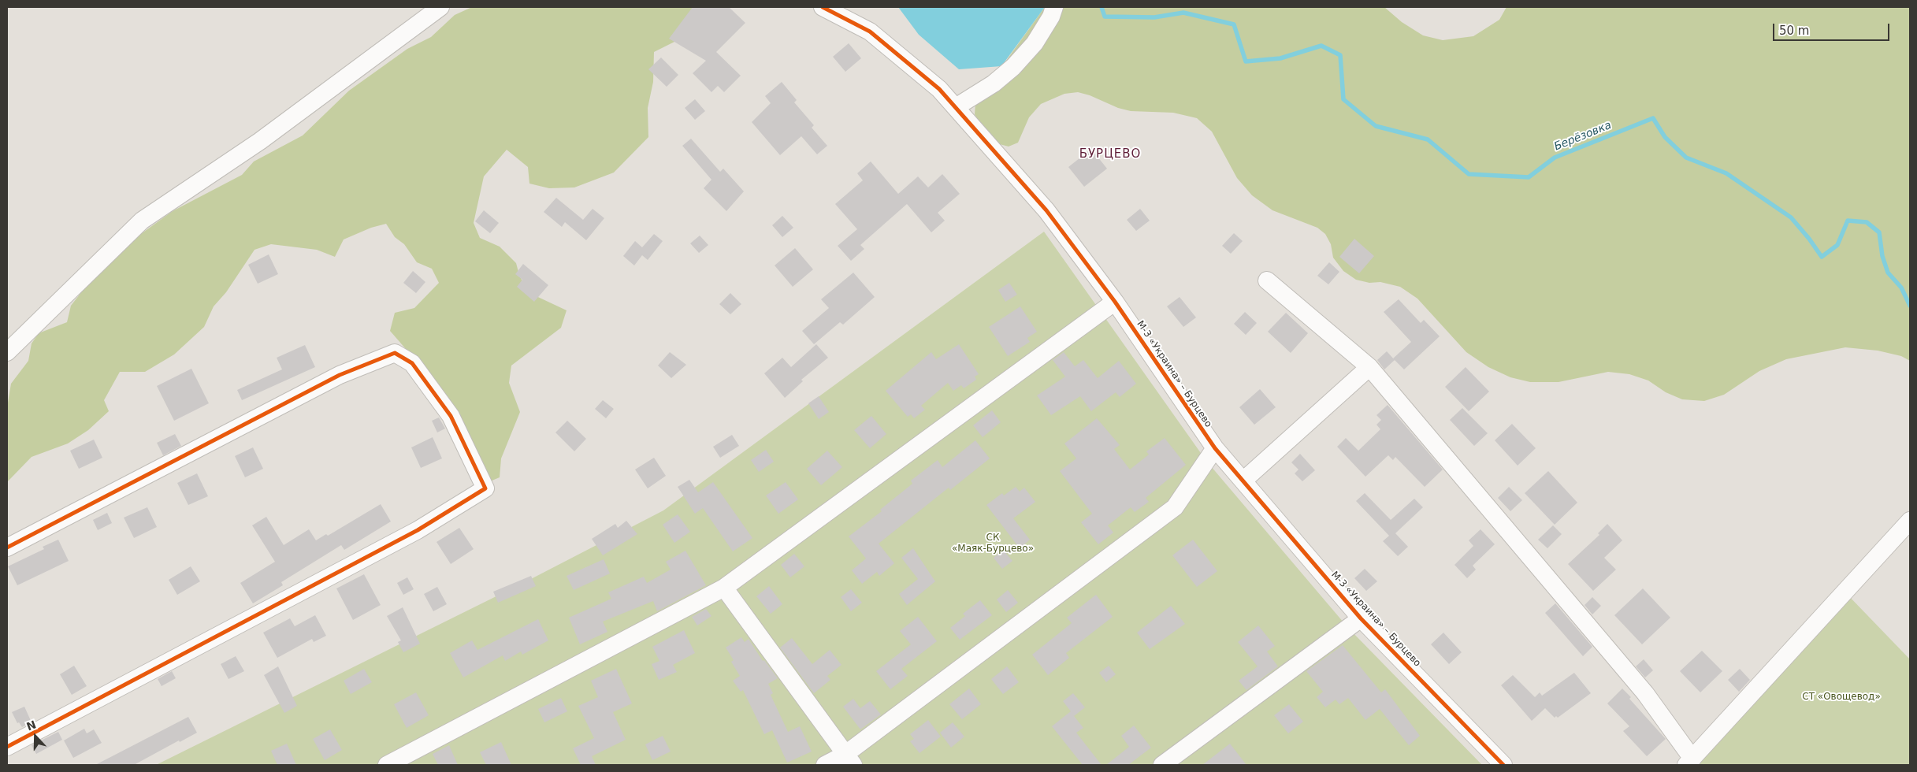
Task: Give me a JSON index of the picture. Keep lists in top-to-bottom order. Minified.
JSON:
{"streets":{"street":["М-3 «Украина» – Бурцево"]},"districts":["БУРЦЕВО"],"water":["Берёзовка"],"parks":["СК «Маяк-Бурцево»","СТ «Овощевод»"],"scale_bar":"50 m","north":"top"}
